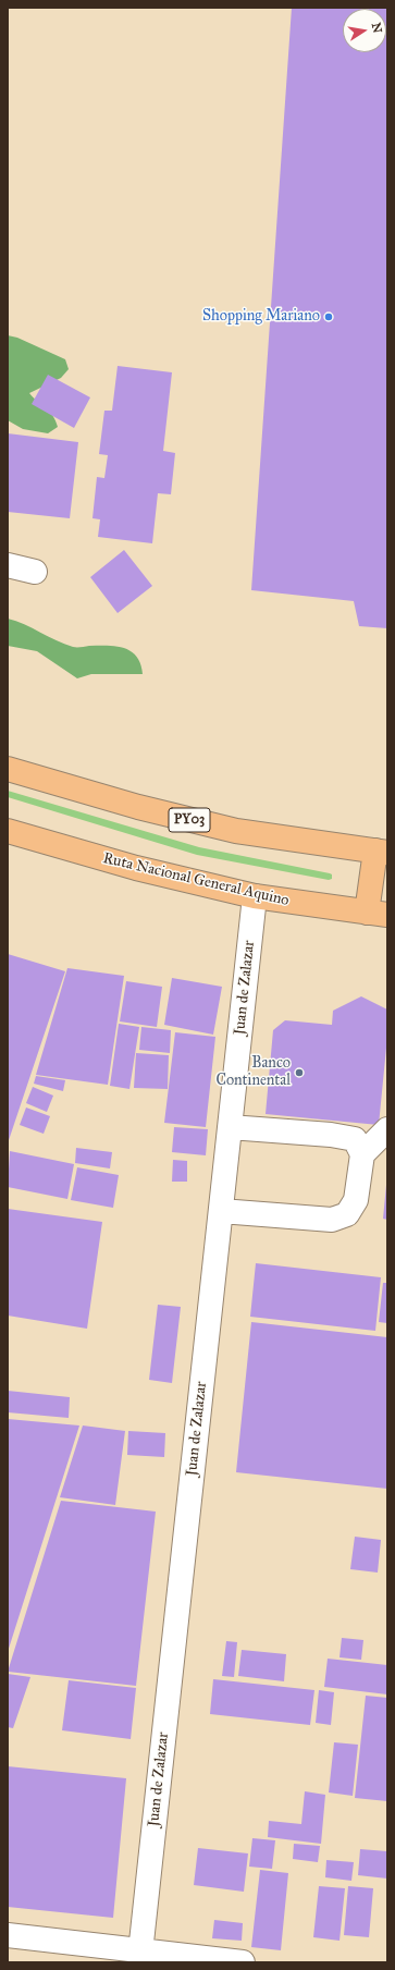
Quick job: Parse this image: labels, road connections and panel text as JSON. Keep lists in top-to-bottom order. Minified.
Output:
{"streets":{"highway":["PY03","Ruta Nacional General Aquino"],"street":["Juan de Zalazar"]},"crossings":[["Ruta Nacional General Aquino","Juan de Zalazar"]],"places":["Shopping Mariano","Banco Continental"],"north":"right"}
